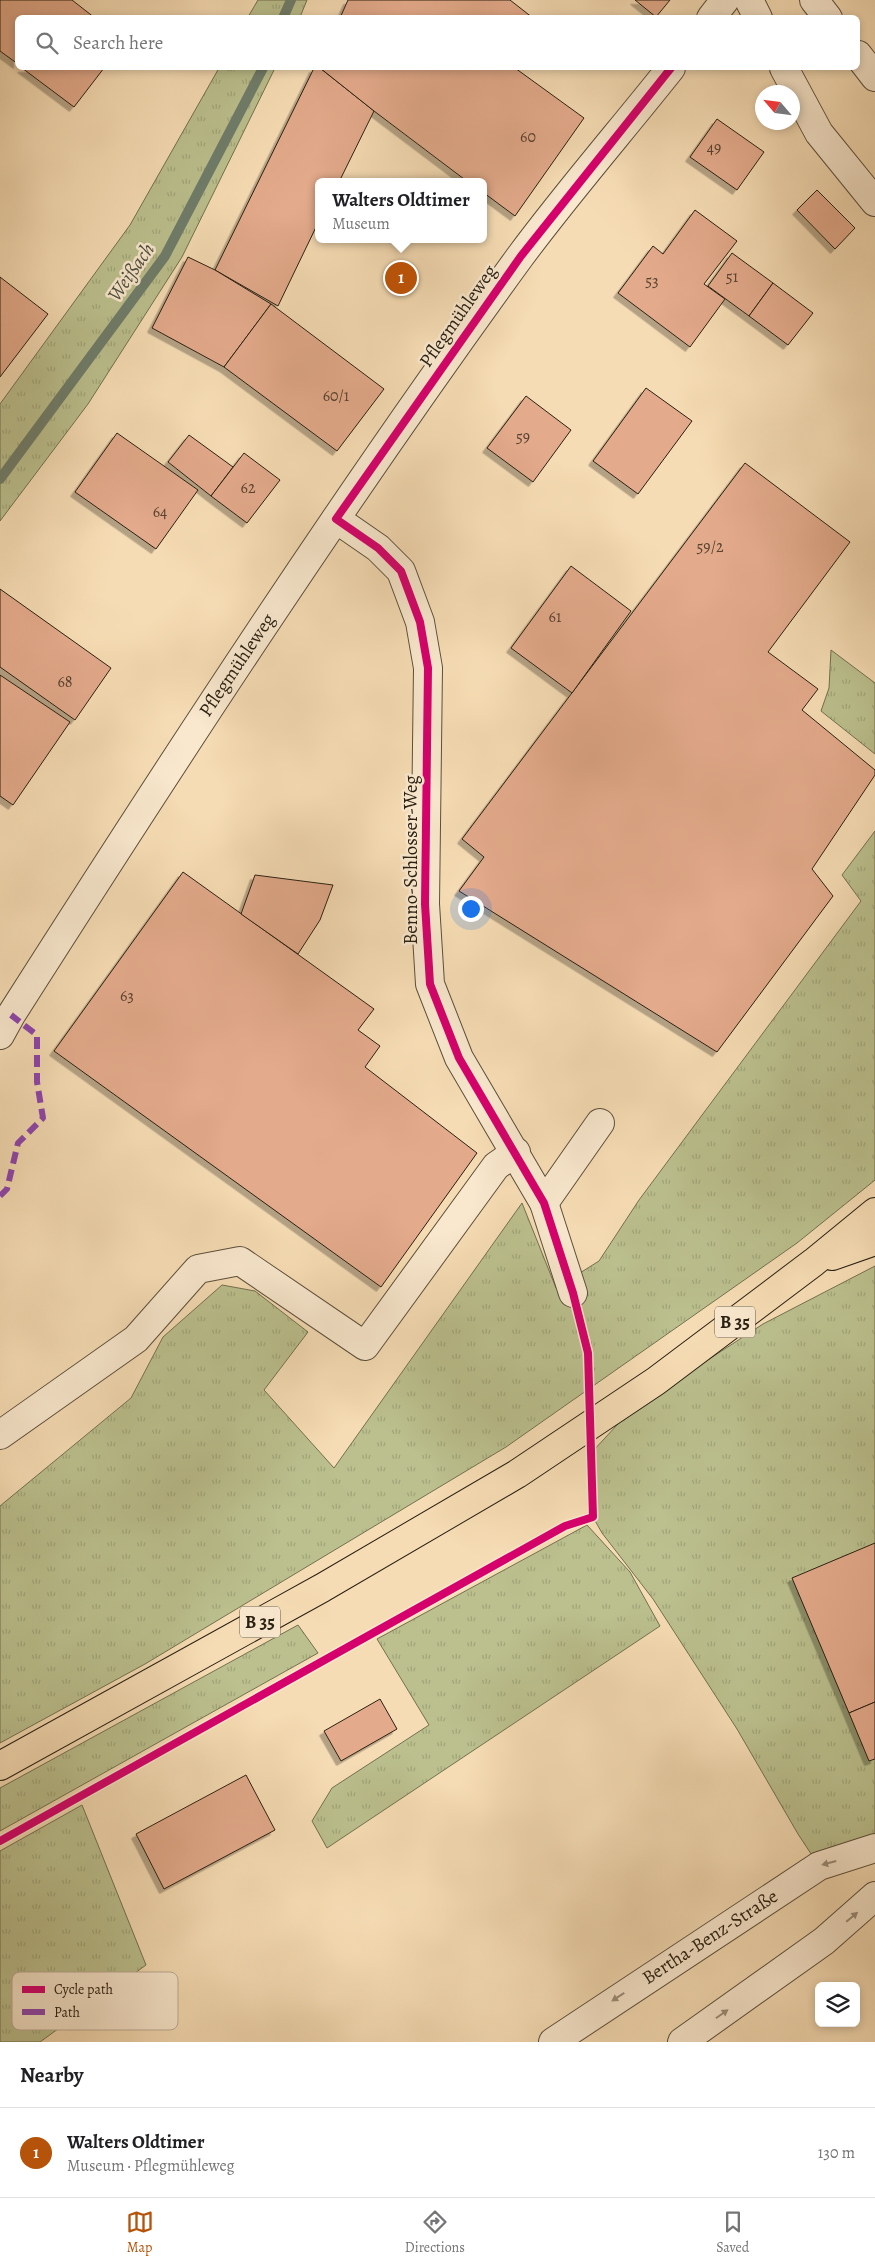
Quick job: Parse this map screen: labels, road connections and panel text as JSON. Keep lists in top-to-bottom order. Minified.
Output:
{"streets":{"main road":["B 35"],"street":["Pflegmühleweg","Benno-Schlosser-Weg","Bertha-Benz-Straße"]},"crossings":[["Pflegmühleweg","Benno-Schlosser-Weg"]],"water":["Weißach"],"house_numbers":["60","49","51","53","60/1","59","62","64","59/2","61","68","63"],"legend":["Cycle path","Path"],"north":"top left","page":{"search":"Search here","popup":["Walters Oldtimer","Museum"],"pins":"1","heading":"Nearby","list":[{"mark":"1","name":"Walters Oldtimer","note":"Museum · Pflegmühleweg","value":"130 m"}],"nav":["Map","Directions","Saved"]}}
